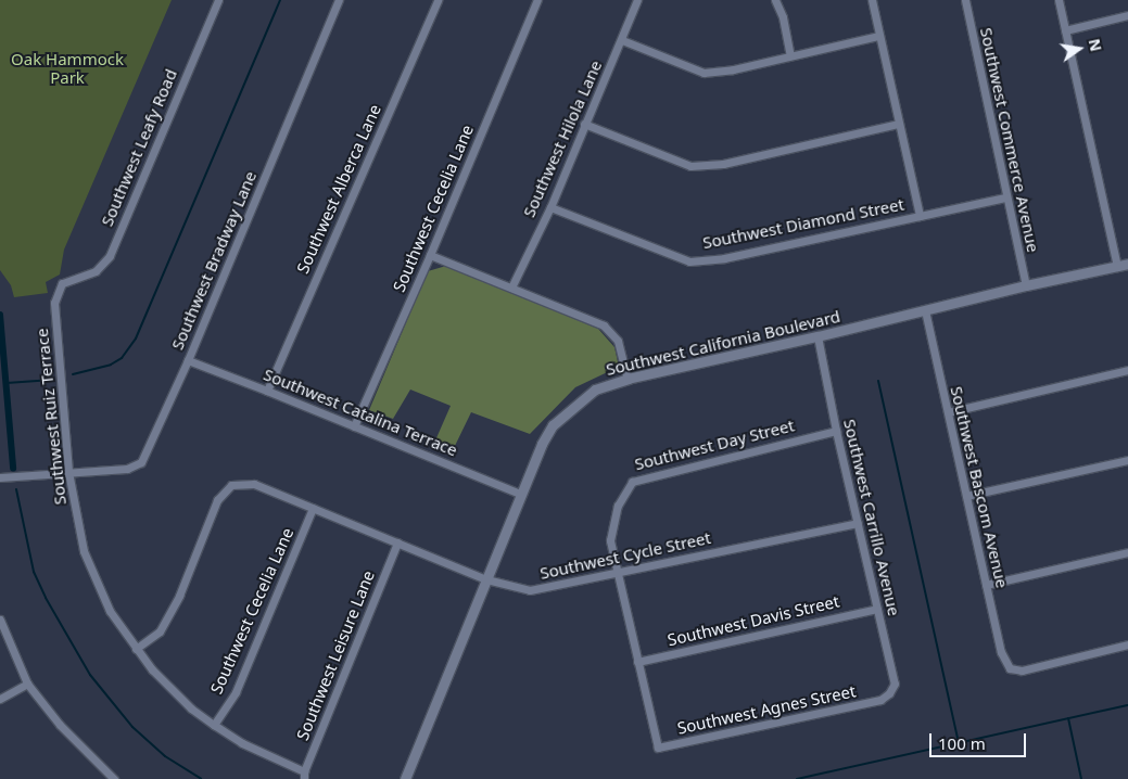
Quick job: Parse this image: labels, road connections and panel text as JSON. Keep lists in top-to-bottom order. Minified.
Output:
{"streets":{"street":["Southwest Hilola Lane","Southwest Commerce Avenue","Southwest Leafy Road","Southwest Alberca Lane","Southwest Cecelia Lane","Southwest Diamond Street","Southwest Bradway Lane","Southwest California Boulevard","Southwest Catalina Terrace","Southwest Ruiz Terrace","Southwest Day Street","Southwest Bascom Avenue","Southwest Carrillo Avenue","Southwest Cycle Street","Southwest Davis Street","Southwest Leisure Lane","Southwest Agnes Street"]},"crossings":[["Southwest Hilola Lane","Southwest Diamond Street"],["Southwest Commerce Avenue","Southwest Diamond Street"],["Southwest Commerce Avenue","Southwest California Boulevard"],["Southwest Leafy Road","Southwest Ruiz Terrace"],["Southwest Alberca Lane","Southwest Catalina Terrace"],["Southwest Cecelia Lane","Southwest Catalina Terrace"],["Southwest Cecelia Lane","Southwest Ruiz Terrace"],["Southwest Cecelia Lane","Southwest Cycle Street"],["Southwest Bradway Lane","Southwest Catalina Terrace"],["Southwest Bradway Lane","Southwest Ruiz Terrace"],["Southwest California Boulevard","Southwest Catalina Terrace"],["Southwest California Boulevard","Southwest Bascom Avenue"],["Southwest California Boulevard","Southwest Carrillo Avenue"],["Southwest California Boulevard","Southwest Cycle Street"],["Southwest Ruiz Terrace","Southwest Cycle Street"],["Southwest Ruiz Terrace","Southwest Leisure Lane"],["Southwest Day Street","Southwest Carrillo Avenue"],["Southwest Day Street","Southwest Cycle Street"],["Southwest Day Street","Southwest Davis Street"],["Southwest Day Street","Southwest Agnes Street"],["Southwest Carrillo Avenue","Southwest Cycle Street"],["Southwest Carrillo Avenue","Southwest Davis Street"],["Southwest Carrillo Avenue","Southwest Agnes Street"],["Southwest Cycle Street","Southwest Leisure Lane"]],"parks":["Oak Hammock Park"],"scale_bar":"100 m","north":"right"}
